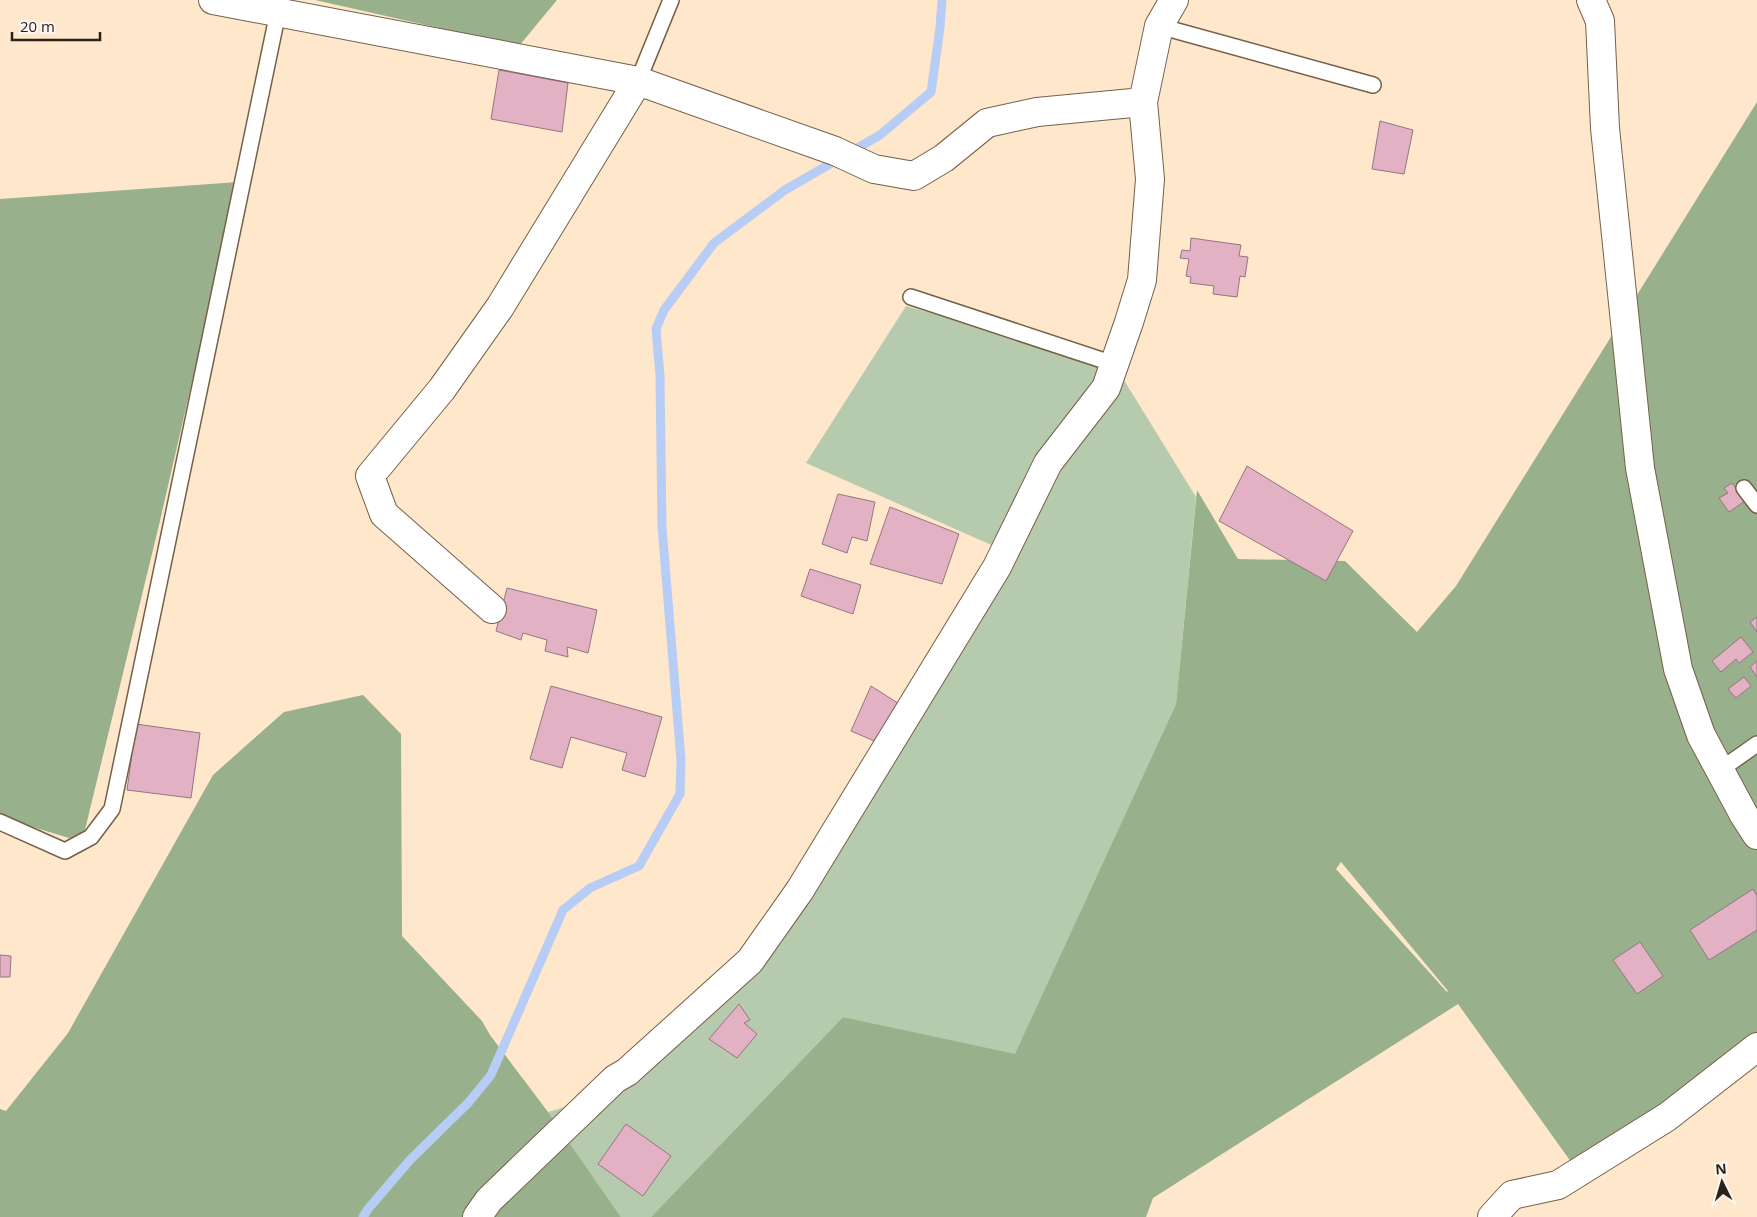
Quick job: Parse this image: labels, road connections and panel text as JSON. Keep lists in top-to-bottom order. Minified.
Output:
{"scale_bar":"20 m","north":"top"}
